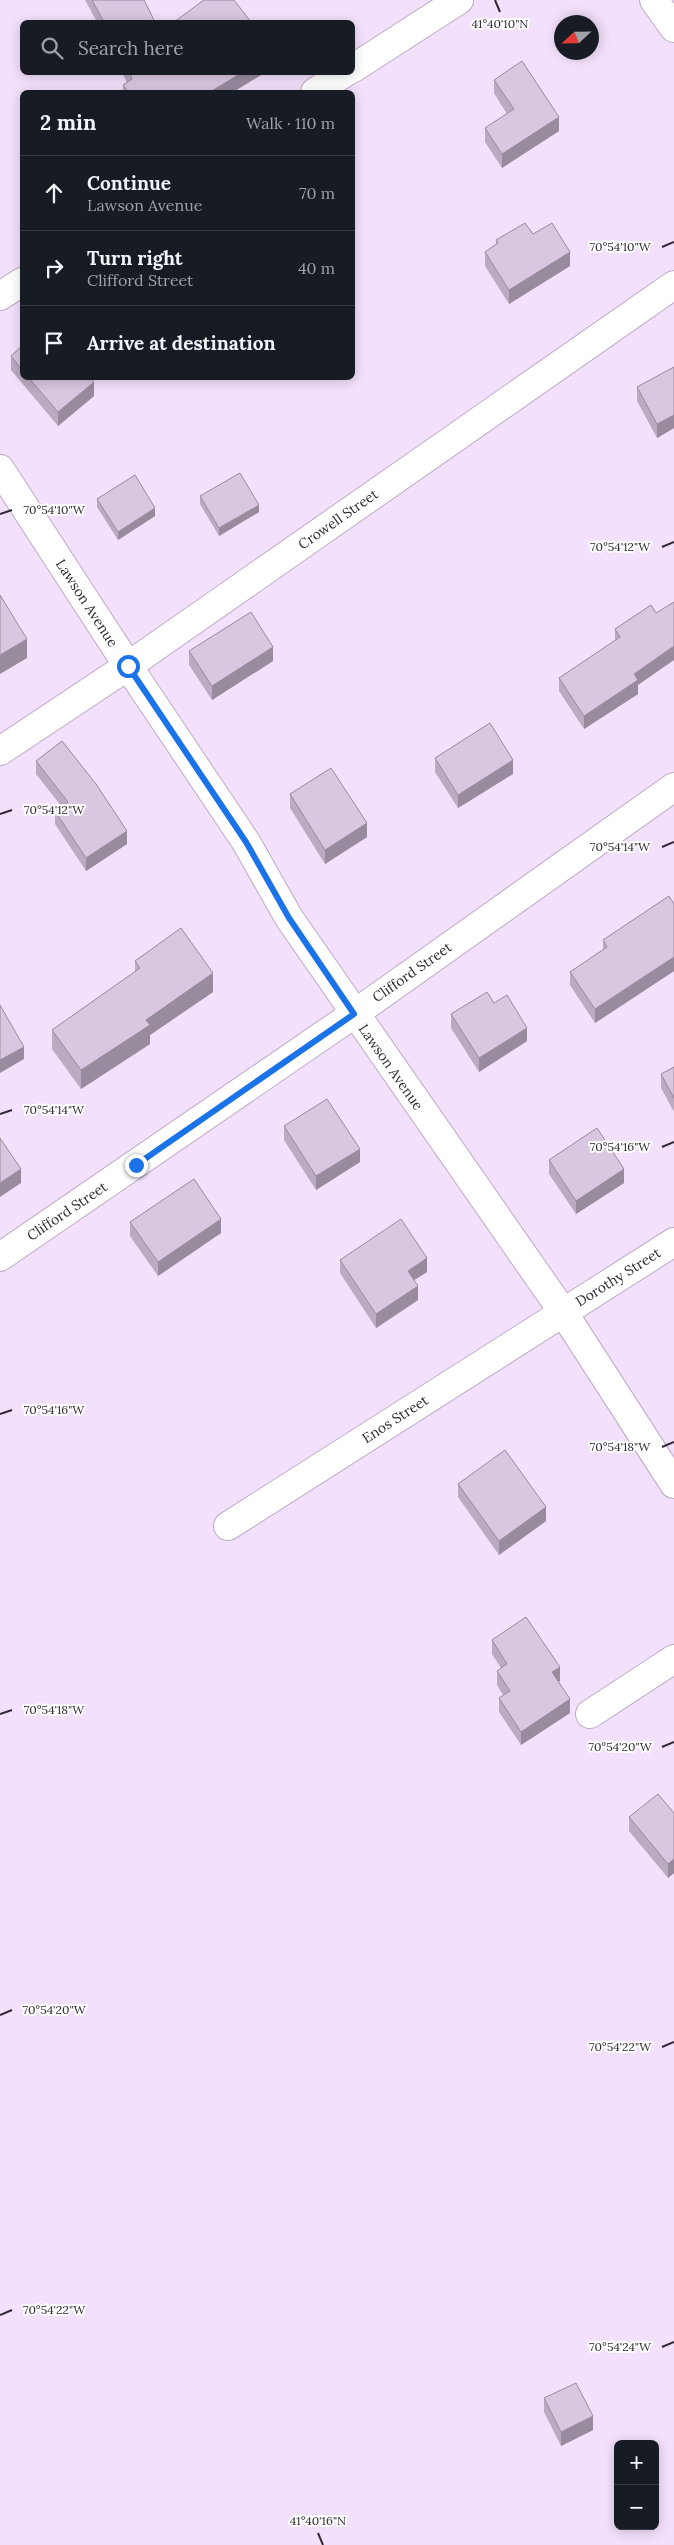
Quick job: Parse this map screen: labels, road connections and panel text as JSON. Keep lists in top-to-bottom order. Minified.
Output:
{"streets":{"street":["Crowell Street","Lawson Avenue","Clifford Street","Dorothy Street","Enos Street"]},"crossings":[["Crowell Street","Lawson Avenue"],["Lawson Avenue","Clifford Street"],["Lawson Avenue","Dorothy Street"],["Lawson Avenue","Enos Street"],["Dorothy Street","Enos Street"]],"north":"left","page":{"search":"Search here","heading":["2 min","Walk · 110 m"],"list":[["Continue","Lawson Avenue","70 m"],["Turn right","Clifford Street","40 m"],"Arrive at destination"],"map_buttons":["+","−"]},"coordinates":["41°40'10\"N","70°54'10\"W","70°54'12\"W","70°54'14\"W","70°54'16\"W","70°54'18\"W","70°54'20\"W","70°54'22\"W","70°54'24\"W","41°40'16\"N"]}
